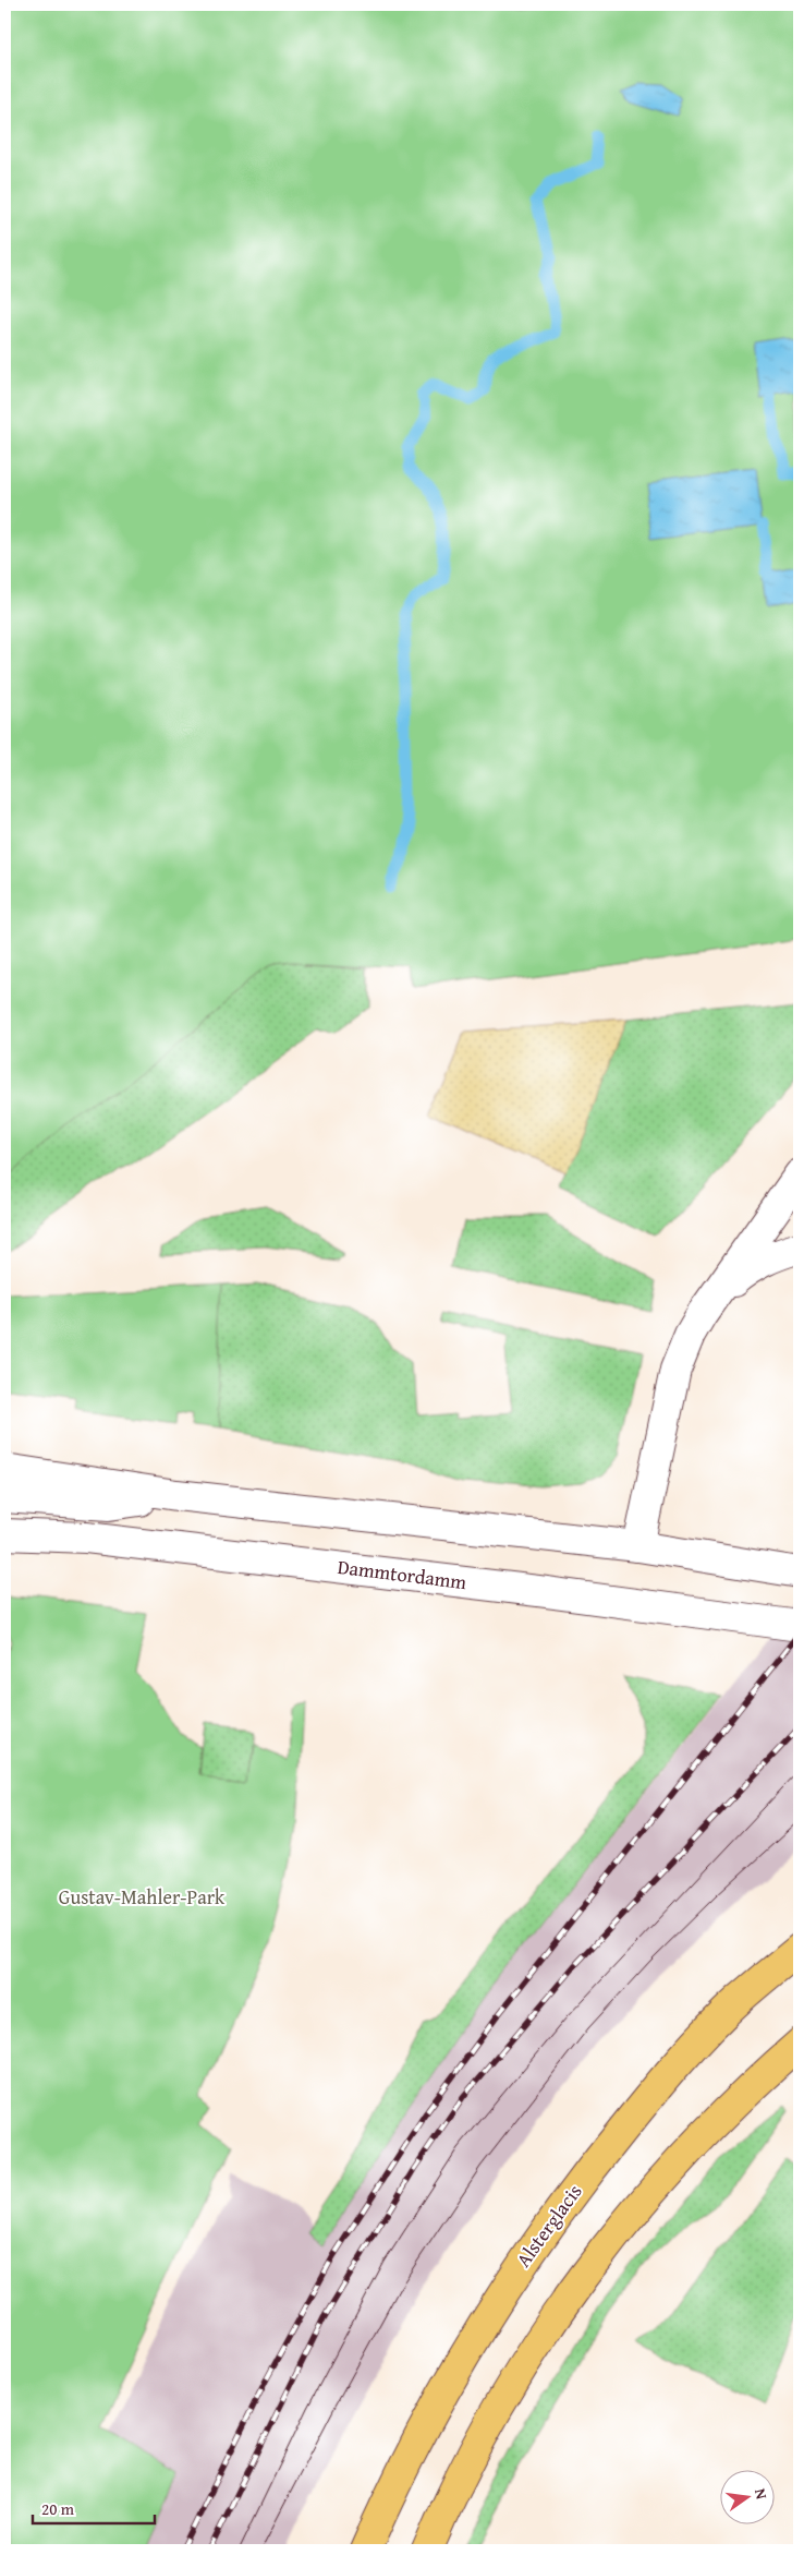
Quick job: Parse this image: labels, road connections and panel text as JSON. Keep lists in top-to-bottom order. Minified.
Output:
{"streets":{"main road":["Alsterglacis"],"street":["Dammtordamm"]},"parks":["Gustav-Mahler-Park"],"scale_bar":"20 m","north":"right"}
